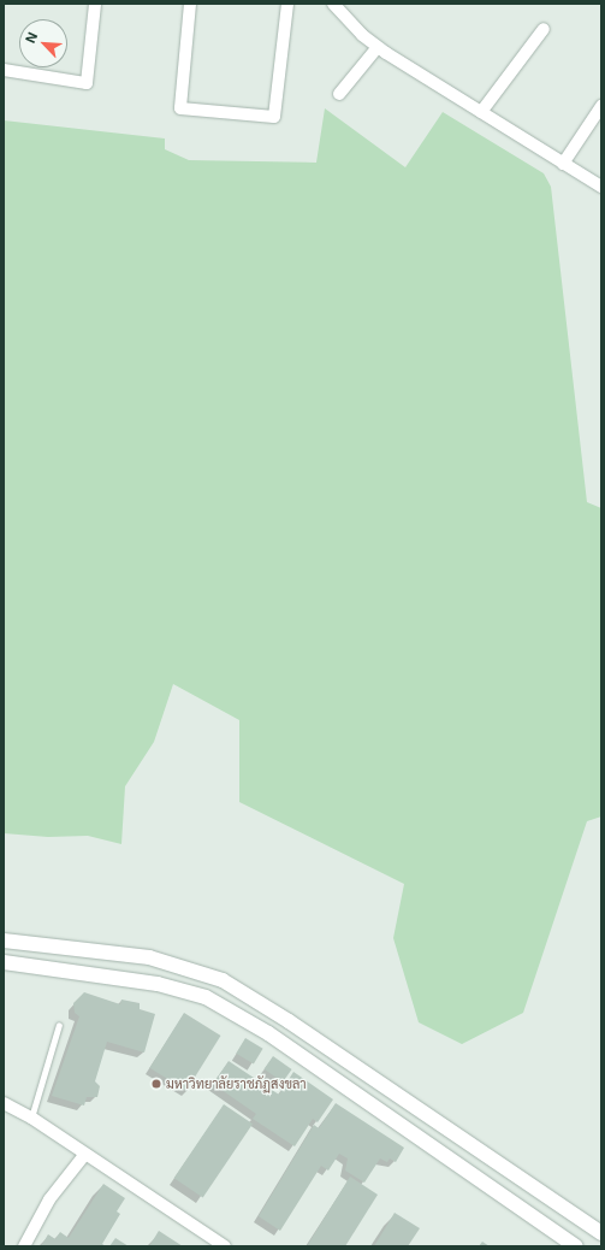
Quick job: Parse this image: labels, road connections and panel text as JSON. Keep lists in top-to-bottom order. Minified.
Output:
{"places":["มหาวิทยาลัยราชภัฏสงขลา"],"north":"top left"}
